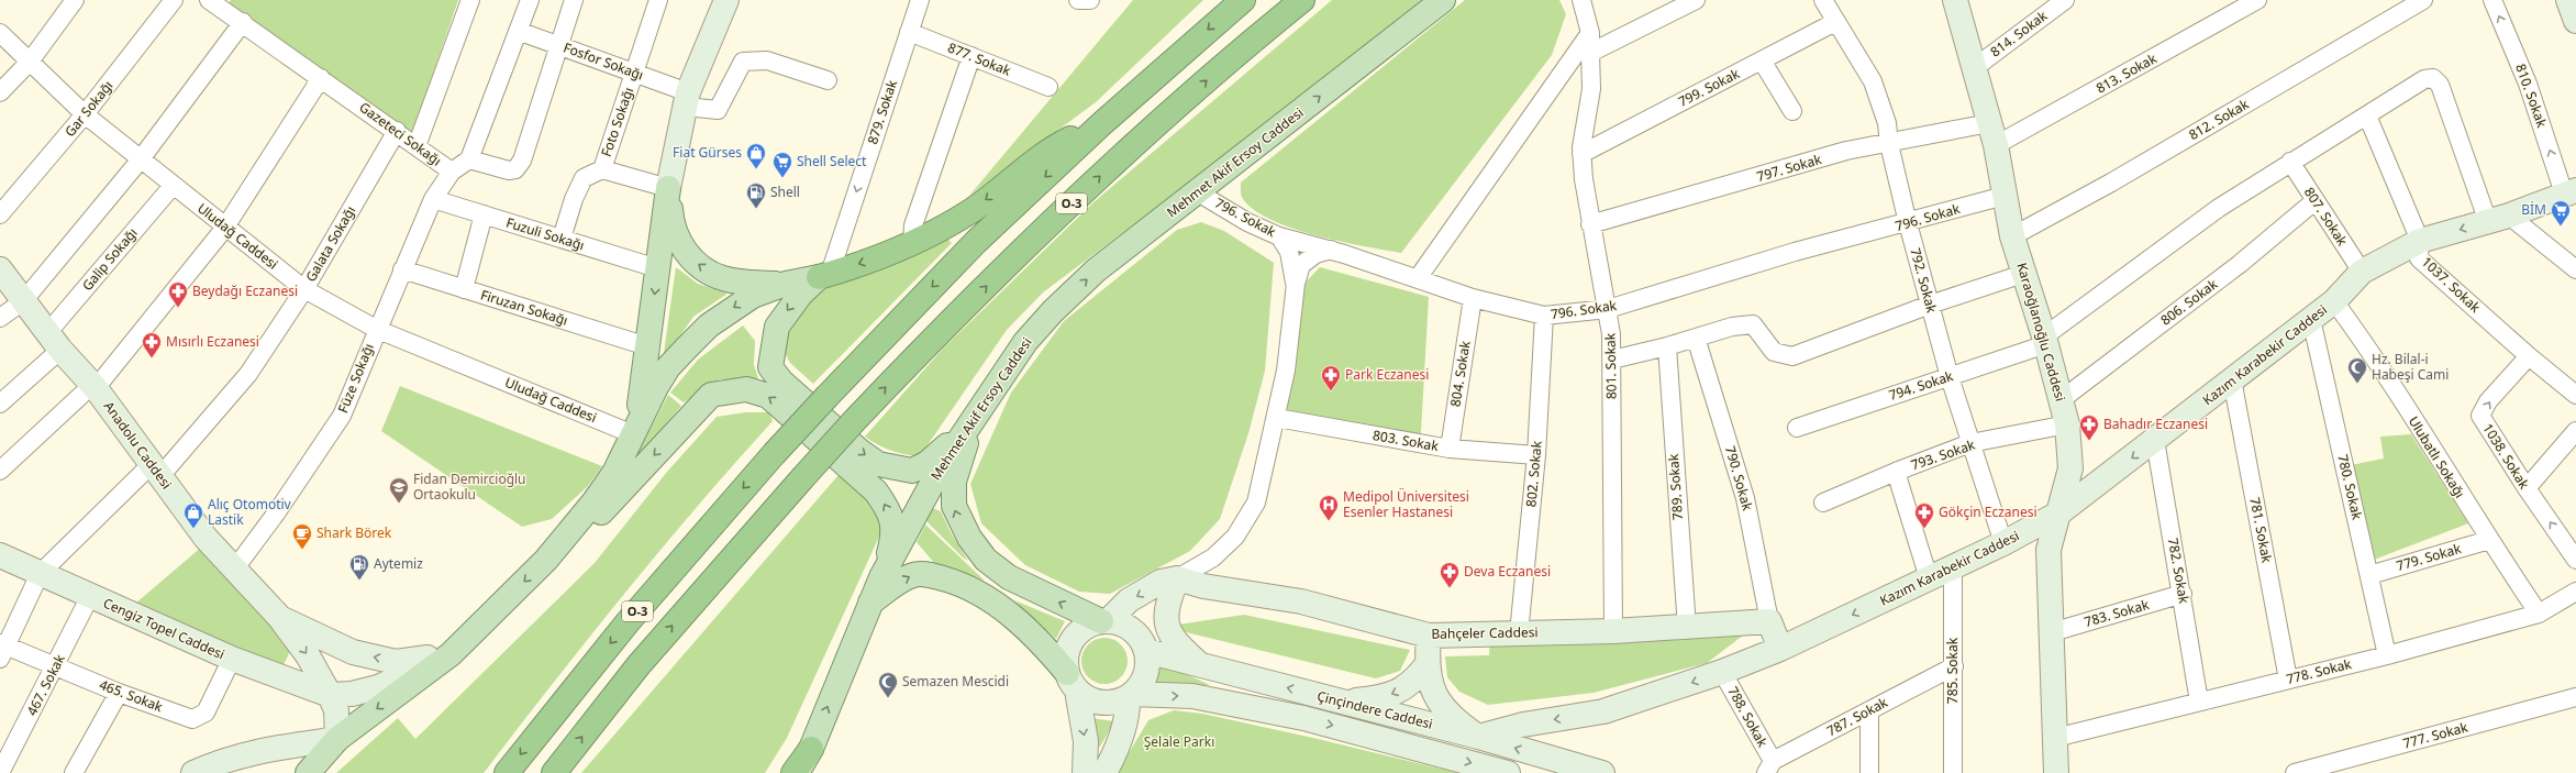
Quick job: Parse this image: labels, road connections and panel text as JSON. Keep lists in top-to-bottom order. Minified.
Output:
{"streets":{"highway":["O-3"],"main road":["Mehmet Akif Ersoy Caddesi","Karaoğlanoğlu Caddesi","Kazım Karabekir Caddesi","Anadolu Caddesi","Cengiz Topel Caddesi","Bahçeler Caddesi","Çinçindere Caddesi"],"street":["814. Sokak","877. Sokak","Fosfor Sokağı","813. Sokak","799. Sokak","810. Sokak","Gar Sokağı","879. Sokak","812. Sokak","Foto Sokağı","Gazeteci Sokağı","797. Sokak","807. Sokak","796. Sokak","Fuzuli Sokağı","Uludağ Caddesi","Galata Sokağı","Galip Sokağı","792. Sokak","1037. Sokak","806. Sokak","Firuzan Sokağı","801. Sokak","804. Sokak","Füze Sokağı","794. Sokak","803. Sokak","793. Sokak","1038. Sokak","Ulubatlı Sokağı","802. Sokak","790. Sokak","789. Sokak","780. Sokak","781. Sokak","779. Sokak","782. Sokak","783. Sokak","785. Sokak","778. Sokak","467. Sokak","465. Sokak","788. Sokak","787. Sokak","777. Sokak"]},"crossings":[["814. Sokak","Karaoğlanoğlu Caddesi"],["877. Sokak","879. Sokak"],["Fosfor Sokağı","Foto Sokağı"],["813. Sokak","797. Sokak"],["813. Sokak","Karaoğlanoğlu Caddesi"],["799. Sokak","792. Sokak"],["799. Sokak","801. Sokak"],["810. Sokak","Kazım Karabekir Caddesi"],["Gar Sokağı","Uludağ Caddesi"],["812. Sokak","Karaoğlanoğlu Caddesi"],["Gazeteci Sokağı","Galata Sokağı"],["Gazeteci Sokağı","Füze Sokağı"],["Mehmet Akif Ersoy Caddesi","796. Sokak"],["797. Sokak","792. Sokak"],["797. Sokak","Karaoğlanoğlu Caddesi"],["797. Sokak","801. Sokak"],["807. Sokak","806. Sokak"],["807. Sokak","Kazım Karabekir Caddesi"],["807. Sokak","794. Sokak"],["796. Sokak","792. Sokak"],["796. Sokak","Karaoğlanoğlu Caddesi"],["796. Sokak","801. Sokak"],["796. Sokak","804. Sokak"],["796. Sokak","802. Sokak"],["Fuzuli Sokağı","Füze Sokağı"],["Uludağ Caddesi","Galata Sokağı"],["Uludağ Caddesi","Galip Sokağı"],["Uludağ Caddesi","Füze Sokağı"],["Galata Sokağı","Anadolu Caddesi"],["Galata Sokağı","Cengiz Topel Caddesi"],["Galip Sokağı","Anadolu Caddesi"],["792. Sokak","Kazım Karabekir Caddesi"],["792. Sokak","794. Sokak"],["792. Sokak","793. Sokak"],["1037. Sokak","Kazım Karabekir Caddesi"],["1037. Sokak","794. Sokak"],["1037. Sokak","1038. Sokak"],["806. Sokak","Karaoğlanoğlu Caddesi"],["Firuzan Sokağı","Füze Sokağı"],["Karaoğlanoğlu Caddesi","Kazım Karabekir Caddesi"],["Karaoğlanoğlu Caddesi","794. Sokak"],["Karaoğlanoğlu Caddesi","793. Sokak"],["Karaoğlanoğlu Caddesi","783. Sokak"],["Karaoğlanoğlu Caddesi","778. Sokak"],["Kazım Karabekir Caddesi","794. Sokak"],["Kazım Karabekir Caddesi","Ulubatlı Sokağı"],["Kazım Karabekir Caddesi","780. Sokak"],["Kazım Karabekir Caddesi","781. Sokak"],["Kazım Karabekir Caddesi","782. Sokak"],["Kazım Karabekir Caddesi","785. Sokak"],["Kazım Karabekir Caddesi","Çinçindere Caddesi"],["Kazım Karabekir Caddesi","788. Sokak"],["801. Sokak","Bahçeler Caddesi"],["804. Sokak","803. Sokak"],["Füze Sokağı","Anadolu Caddesi"],["803. Sokak","802. Sokak"],["Ulubatlı Sokağı","779. Sokak"],["Ulubatlı Sokağı","778. Sokak"],["802. Sokak","Bahçeler Caddesi"],["790. Sokak","Bahçeler Caddesi"],["789. Sokak","Bahçeler Caddesi"],["780. Sokak","779. Sokak"],["780. Sokak","778. Sokak"],["781. Sokak","778. Sokak"],["782. Sokak","783. Sokak"],["782. Sokak","778. Sokak"],["Cengiz Topel Caddesi","467. Sokak"],["Cengiz Topel Caddesi","465. Sokak"],["785. Sokak","787. Sokak"],["467. Sokak","465. Sokak"],["788. Sokak","787. Sokak"]],"one_way":["810. Sokak","Mehmet Akif Ersoy Caddesi","Kazım Karabekir Caddesi","1038. Sokak"],"parks":["Şelale Parkı"],"places":{"shop":["Fiat Gürses","Alıç Otomotiv Lastik"],"supermarket":["Shell Select","BİM"],"fuel station":["Shell","Aytemiz"],"pharmacy":["Beydağı Eczanesi","Mısırlı Eczanesi","Park Eczanesi","Bahadır Eczanesi","Gökçin Eczanesi","Deva Eczanesi"],"mosque":["Hz. Bilal-i Habeşi Cami","Semazen Mescidi"],"school or university":["Fidan Demircioğlu Ortaokulu"],"hospital":["Medipol Üniversitesi Esenler Hastanesi"],"cafe":["Shark Börek"]}}
